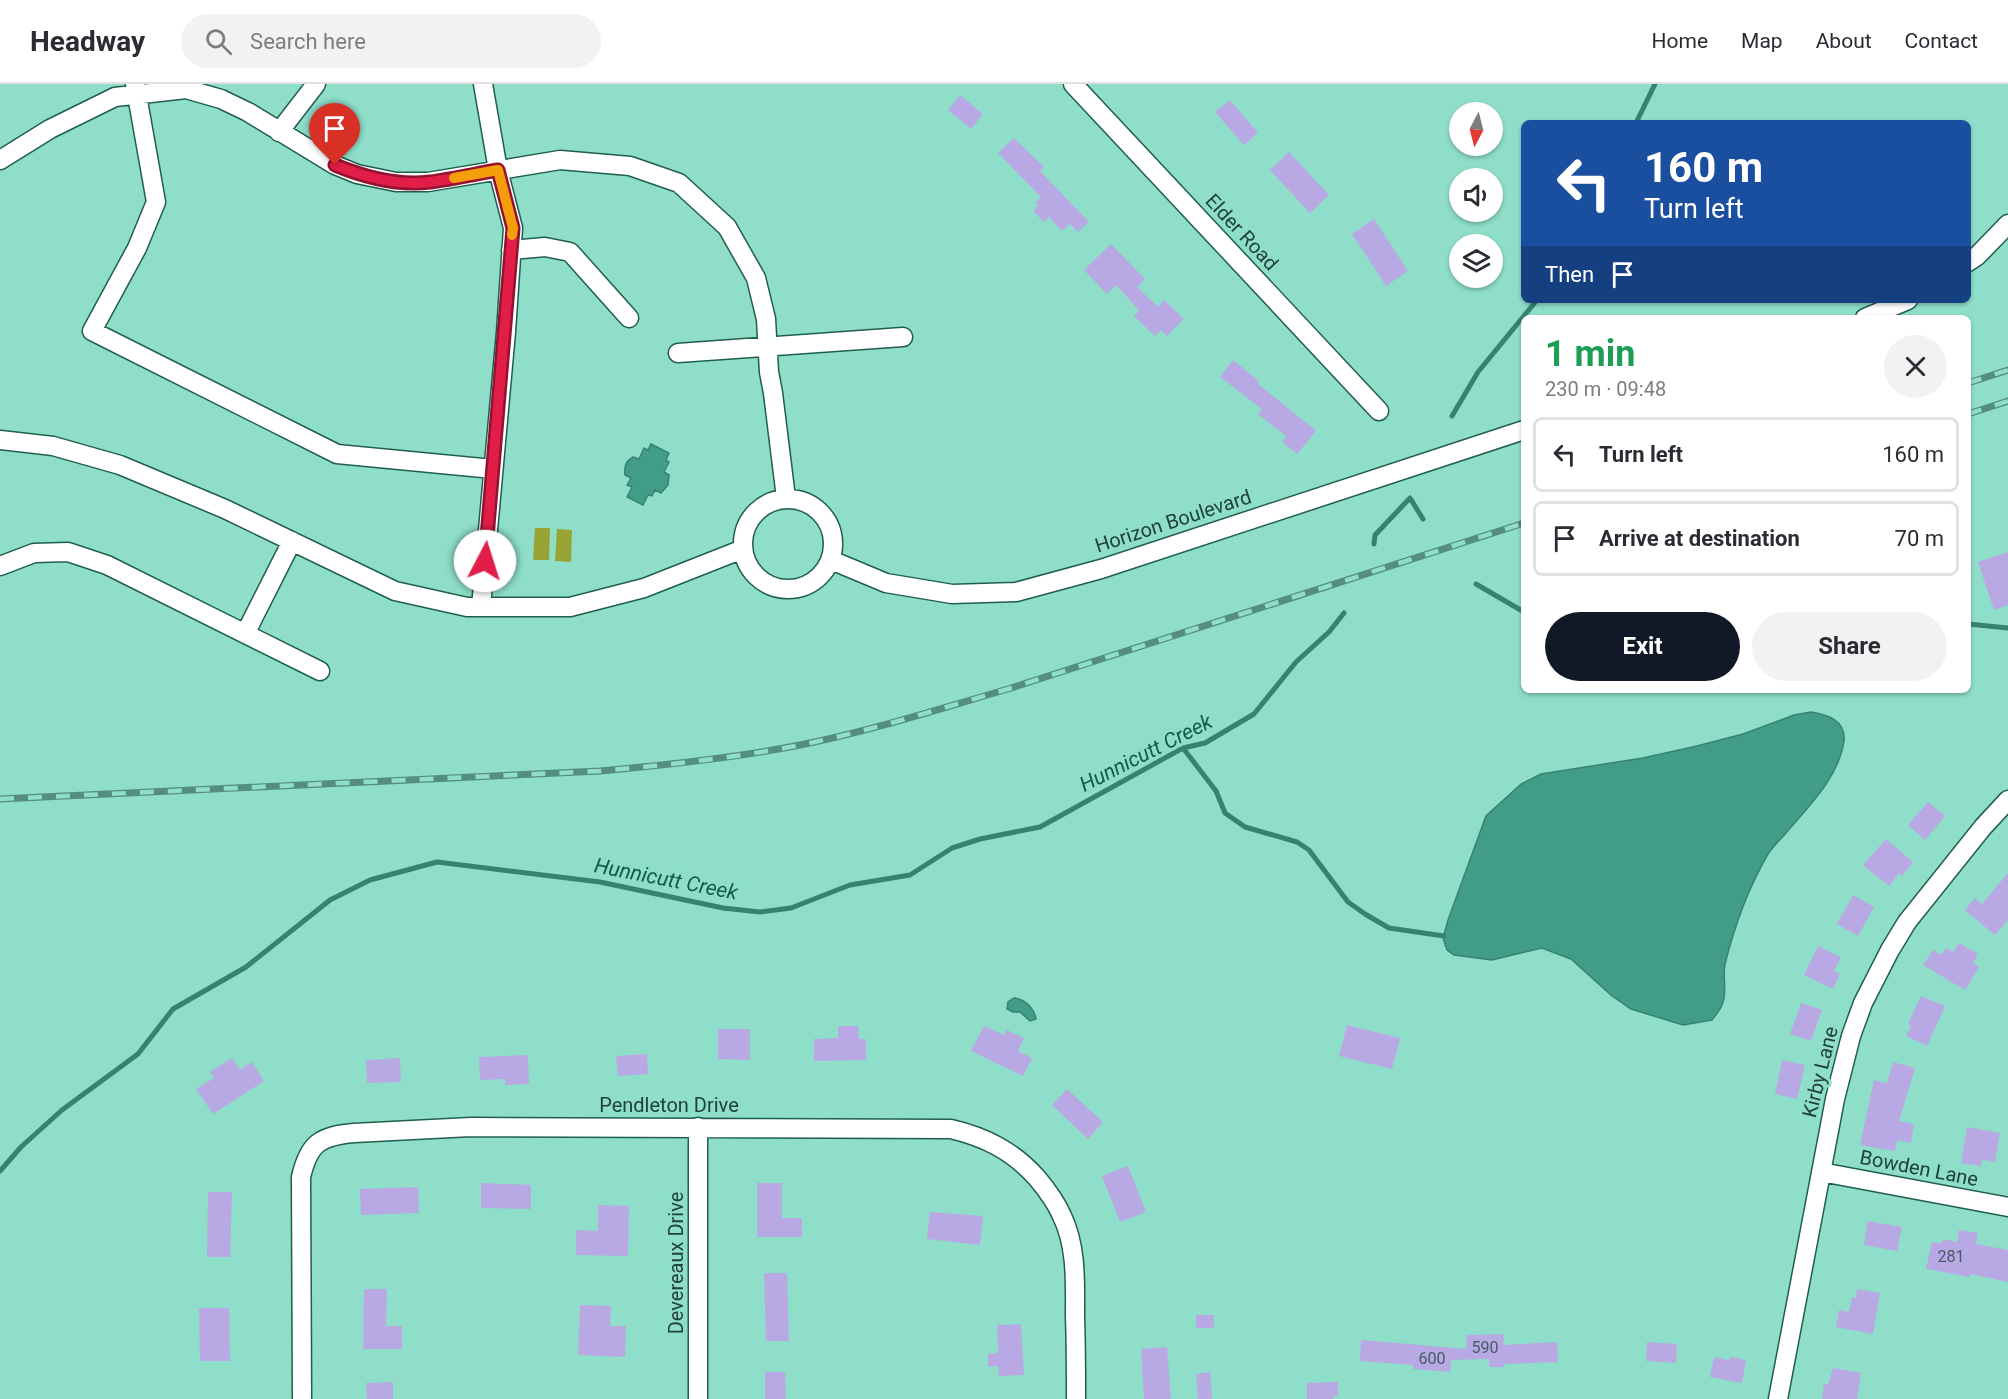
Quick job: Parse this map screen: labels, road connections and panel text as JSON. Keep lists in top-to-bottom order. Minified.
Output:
{"streets":{"street":["Elder Road","Horizon Boulevard","Kirby Lane","Pendleton Drive","Bowden Lane","Devereaux Drive"]},"crossings":[["Kirby Lane","Bowden Lane"],["Pendleton Drive","Devereaux Drive"]],"water":["Hunnicutt Creek"],"house_numbers":["281","590","600"],"north":"bottom","page":{"header":"Headway","search":"Search here","nav":["Home","Map","About","Contact"],"turn":["160 m","Turn left"],"then":"Then","heading":["1 min","230 m · 09:48"],"list":[{"name":"Turn left","value":"160 m"},{"name":"Arrive at destination","value":"70 m"}],"buttons":["Exit","Share"]}}
